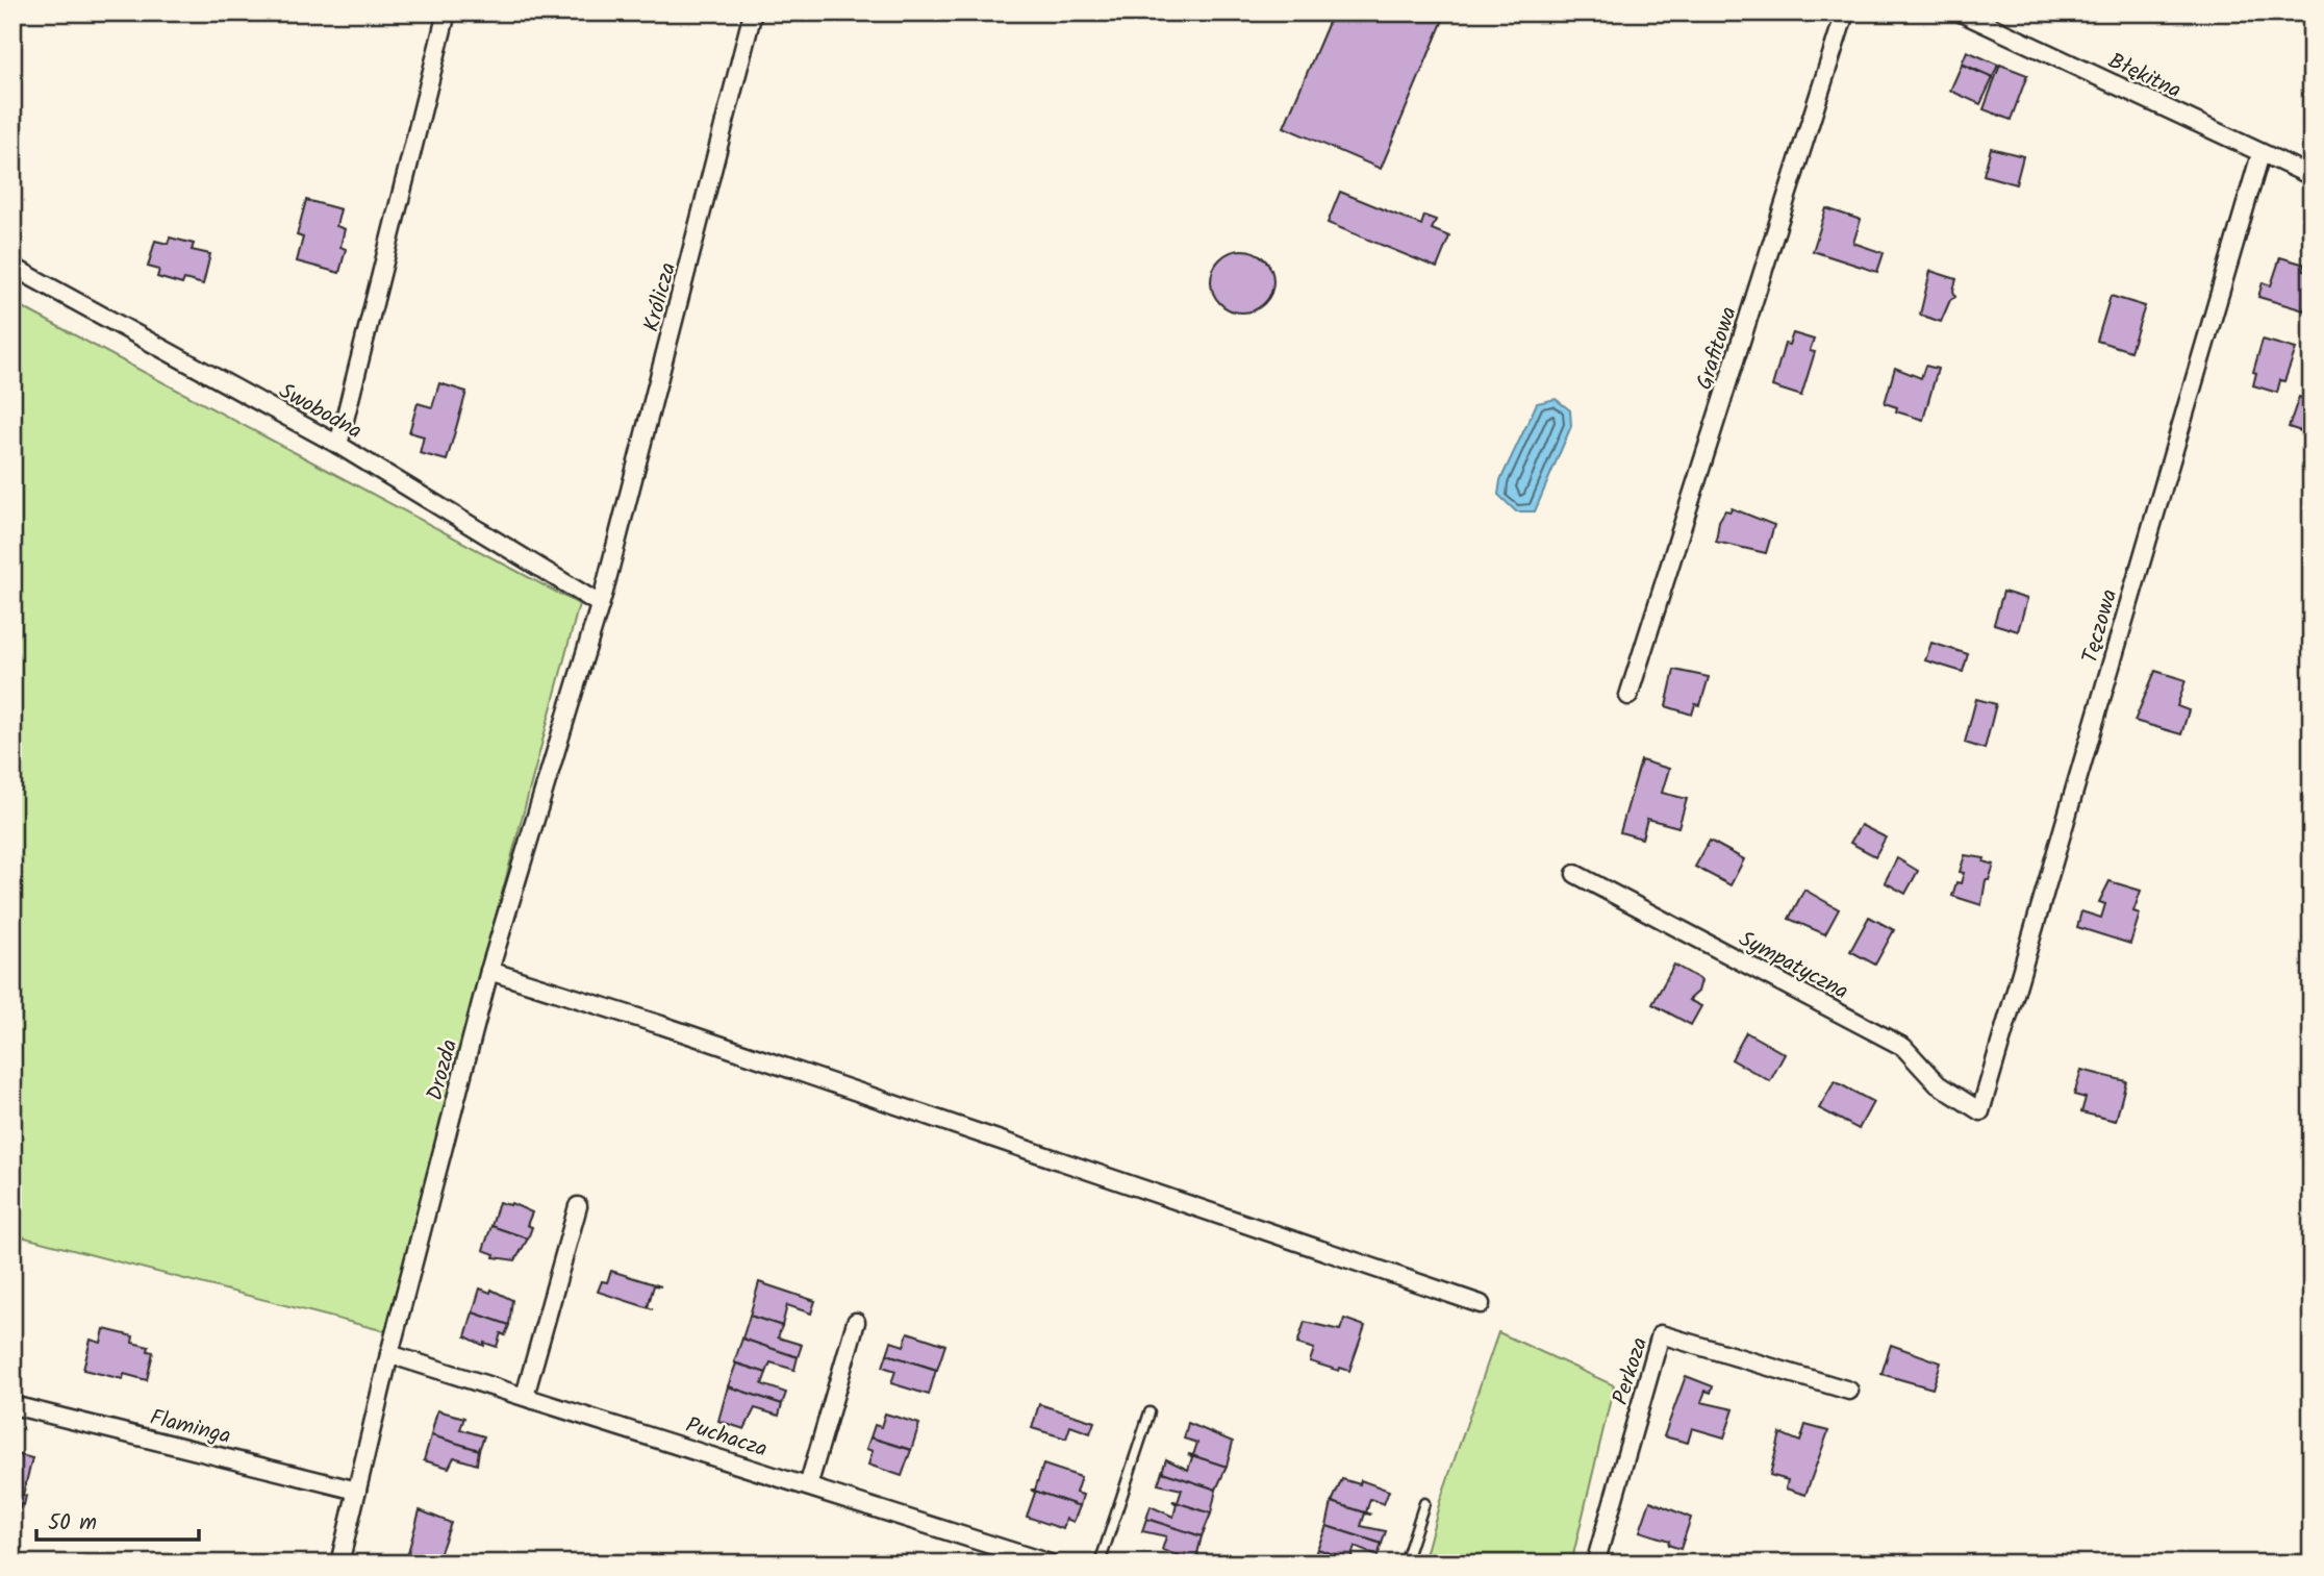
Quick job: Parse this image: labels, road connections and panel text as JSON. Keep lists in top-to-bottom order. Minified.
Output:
{"streets":{"street":["Błękitna","Królicza","Grafitowa","Swobodna","Tęczowa","Sympatyczna","Drozda","Perkoza","Flaminga","Puchacza"]},"crossings":[["Błękitna","Tęczowa"],["Królicza","Swobodna"],["Królicza","Drozda"],["Swobodna","Drozda"],["Tęczowa","Sympatyczna"],["Drozda","Flaminga"],["Drozda","Puchacza"]],"scale_bar":"50 m"}
